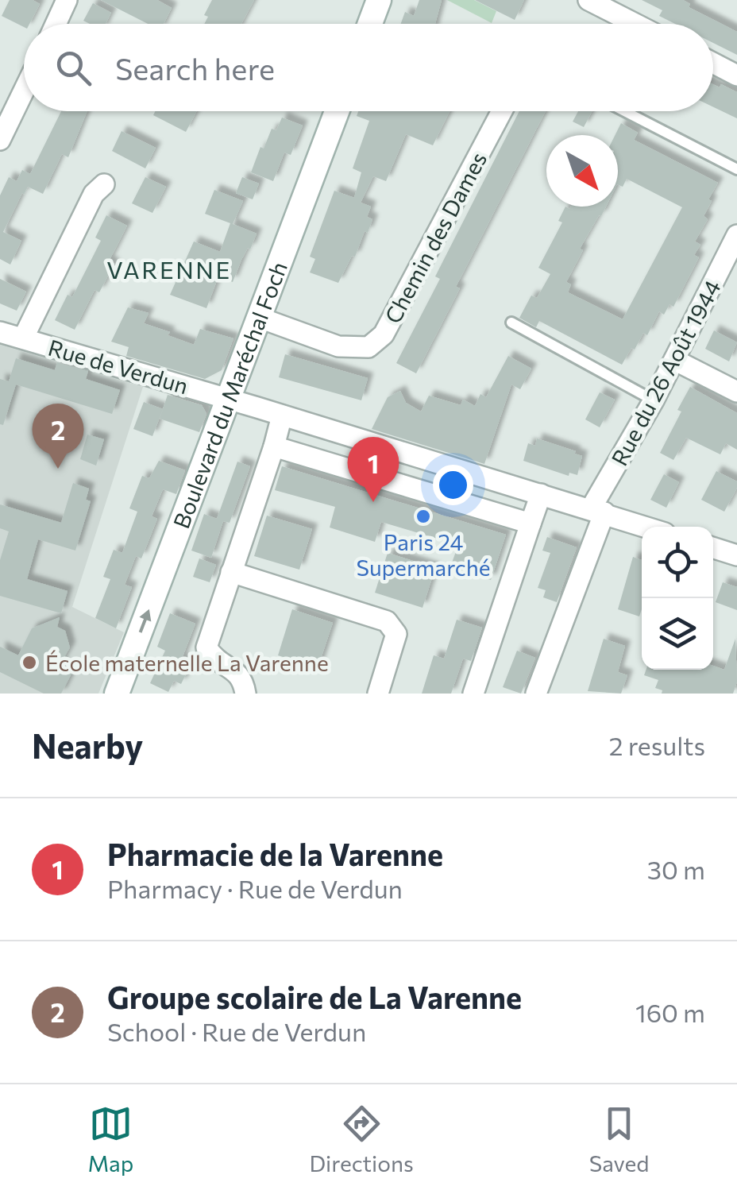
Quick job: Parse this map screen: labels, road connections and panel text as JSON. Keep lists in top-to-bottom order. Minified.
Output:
{"streets":{"main road":["Boulevard du Maréchal Foch"],"street":["Chemin des Dames","Rue de Verdun","Rue du 26 Août 1944"]},"crossings":[["Chemin des Dames","Boulevard du Maréchal Foch"],["Rue de Verdun","Rue du 26 Août 1944"],["Rue de Verdun","Boulevard du Maréchal Foch"]],"one_way":["Boulevard du Maréchal Foch"],"districts":["VARENNE"],"places":["Paris 24 Supermarché","École maternelle La Varenne"],"north":"bottom right","page":{"search":"Search here","pins":["2","1"],"heading":["Nearby","2 results"],"list":[{"mark":"1","name":"Pharmacie de la Varenne","note":"Pharmacy · Rue de Verdun","value":"30 m"},{"mark":"2","name":"Groupe scolaire de La Varenne","note":"School · Rue de Verdun","value":"160 m"}],"nav":["Map","Directions","Saved"]}}
